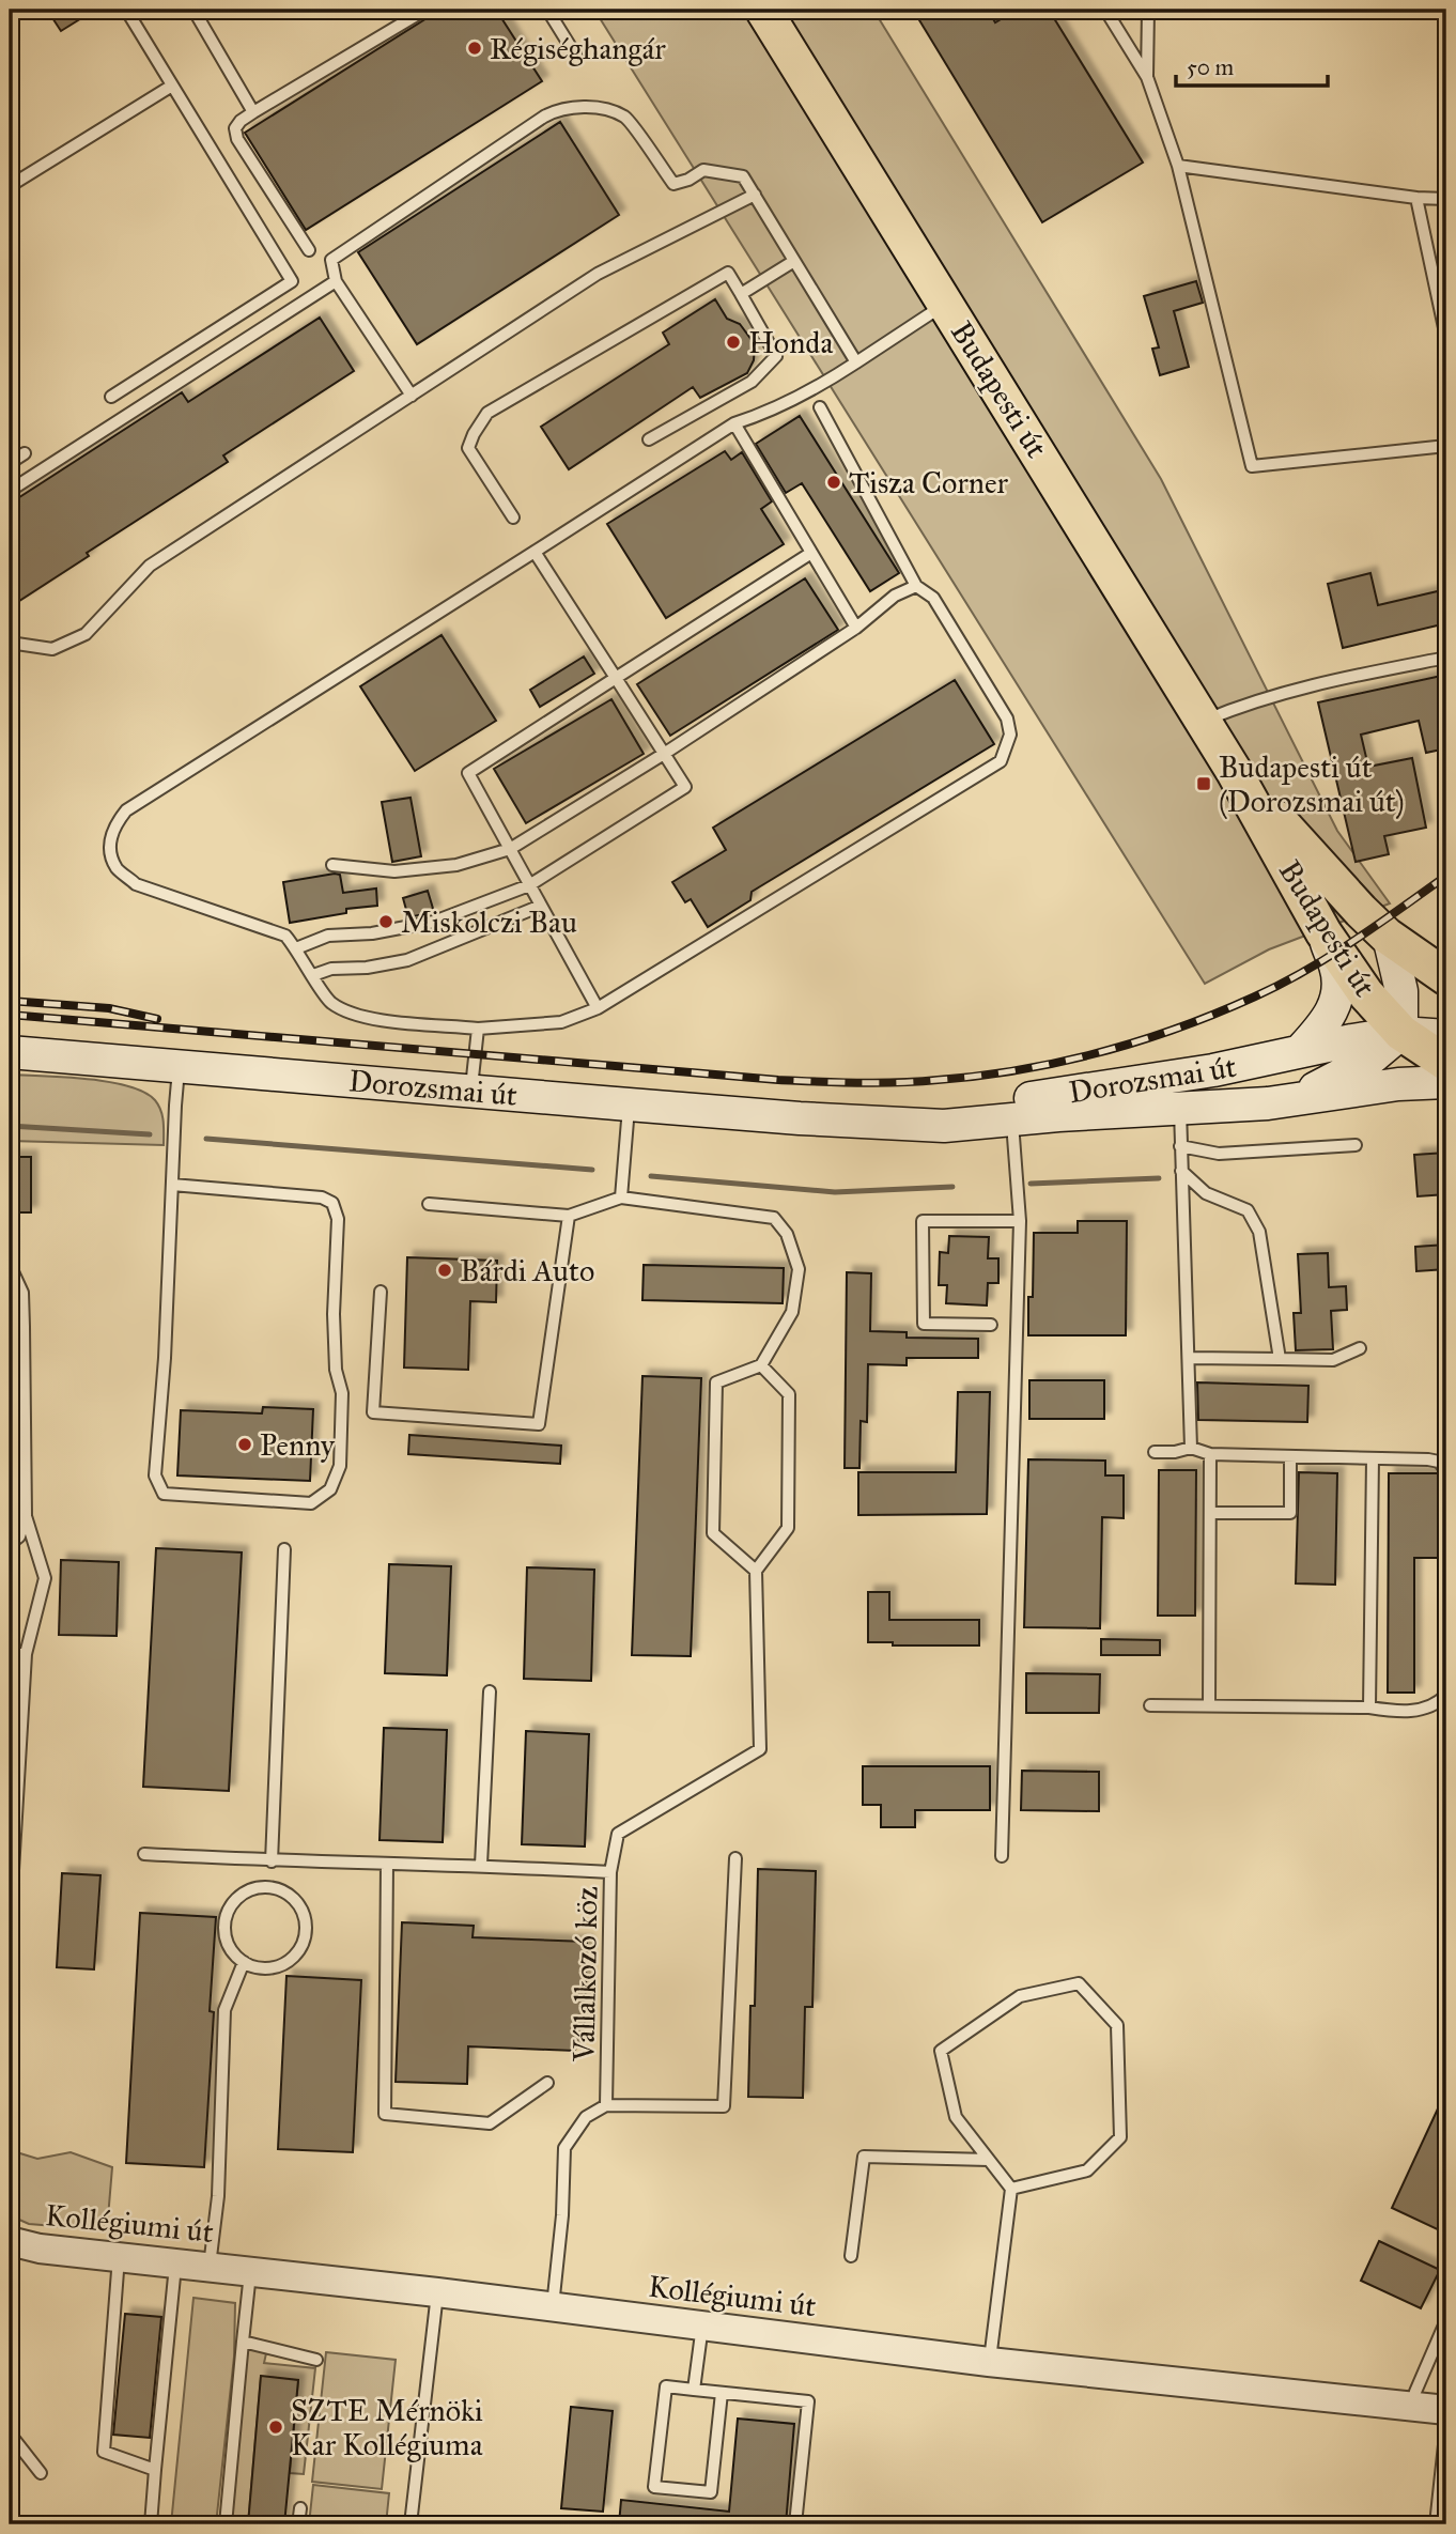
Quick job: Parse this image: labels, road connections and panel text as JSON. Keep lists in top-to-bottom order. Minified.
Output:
{"streets":{"main road":["Budapesti út","Dorozsmai út"],"street":["Kollégiumi út"],"lane":["Vállalkozó köz"]},"crossings":[["Budapesti út","Dorozsmai út"],["Vállalkozó köz","Kollégiumi út"]],"places":{"other":["Régiséghangár","Honda","Tisza Corner","Miskolczi Bau","Bárdi Auto","Penny","SZTE Mérnöki Kar Kollégiuma"],"transit":["Budapesti út (Dorozsmai út)"]},"scale_bar":"50 m"}
